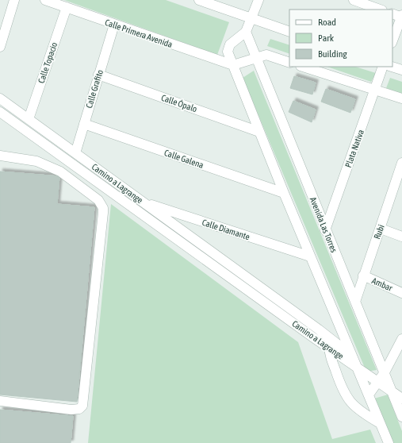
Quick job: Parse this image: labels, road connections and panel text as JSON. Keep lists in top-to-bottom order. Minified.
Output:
{"streets":{"street":["Calle Primera Avenida","Calle Topacio","Calle Grafito","Calle Ópalo","Plata Nativa","Calle Galena","Camino a Lagrange","Avenida Las Torres","Calle Diamante","Rubi","Ambar"]},"crossings":[["Calle Primera Avenida","Calle Topacio"],["Calle Primera Avenida","Calle Grafito"],["Calle Topacio","Camino a Lagrange"],["Calle Grafito","Calle Ópalo"],["Calle Grafito","Calle Galena"],["Calle Grafito","Camino a Lagrange"],["Plata Nativa","Avenida Las Torres"],["Camino a Lagrange","Calle Diamante"],["Avenida Las Torres","Rubi"],["Rubi","Ambar"]],"legend":["Road","Park","Building"]}
